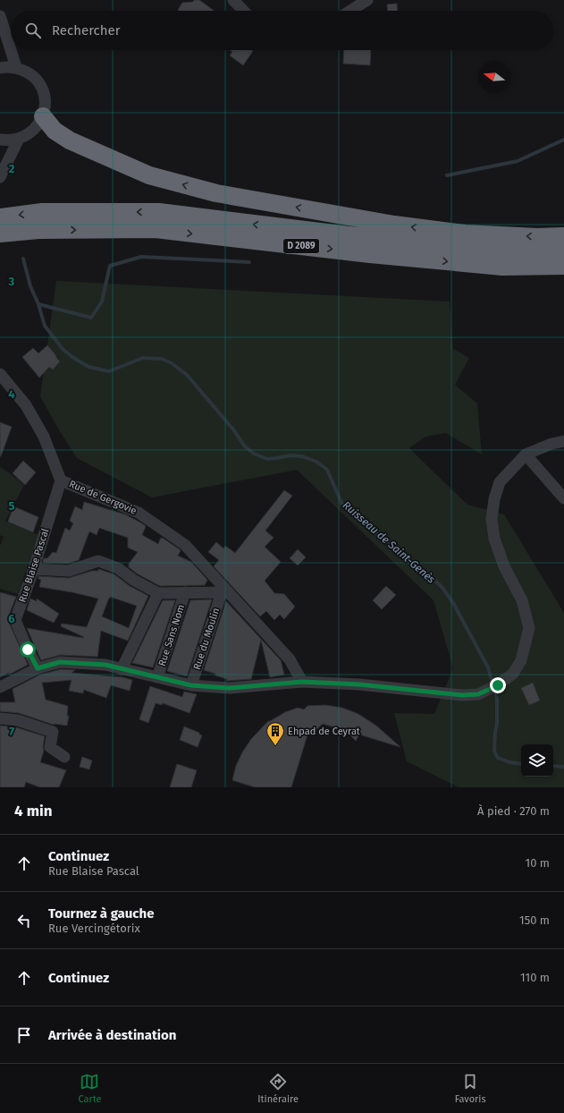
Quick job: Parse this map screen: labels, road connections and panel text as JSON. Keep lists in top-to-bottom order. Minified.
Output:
{"streets":{"highway":["D 2089"],"street":["Rue de Gergovie","Rue Blaise Pascal","Rue Sans Nom","Rue du Moulin"]},"crossings":[["Rue de Gergovie","Rue Blaise Pascal"],["Rue de Gergovie","Rue du Moulin"]],"water":["Ruisseau de Saint-Genès"],"places":{"building":["Ehpad de Ceyrat"]},"north":"left","page":{"search":"Rechercher","heading":["4 min","À pied · 270 m"],"list":[["Continuez","Rue Blaise Pascal","10 m"],["Tournez à gauche","Rue Vercingétorix","150 m"],["Continuez","110 m"],"Arrivée à destination"],"nav":["Carte","Itinéraire","Favoris"]},"grid":{"rows":["2","3","4","5","6","7"]}}
